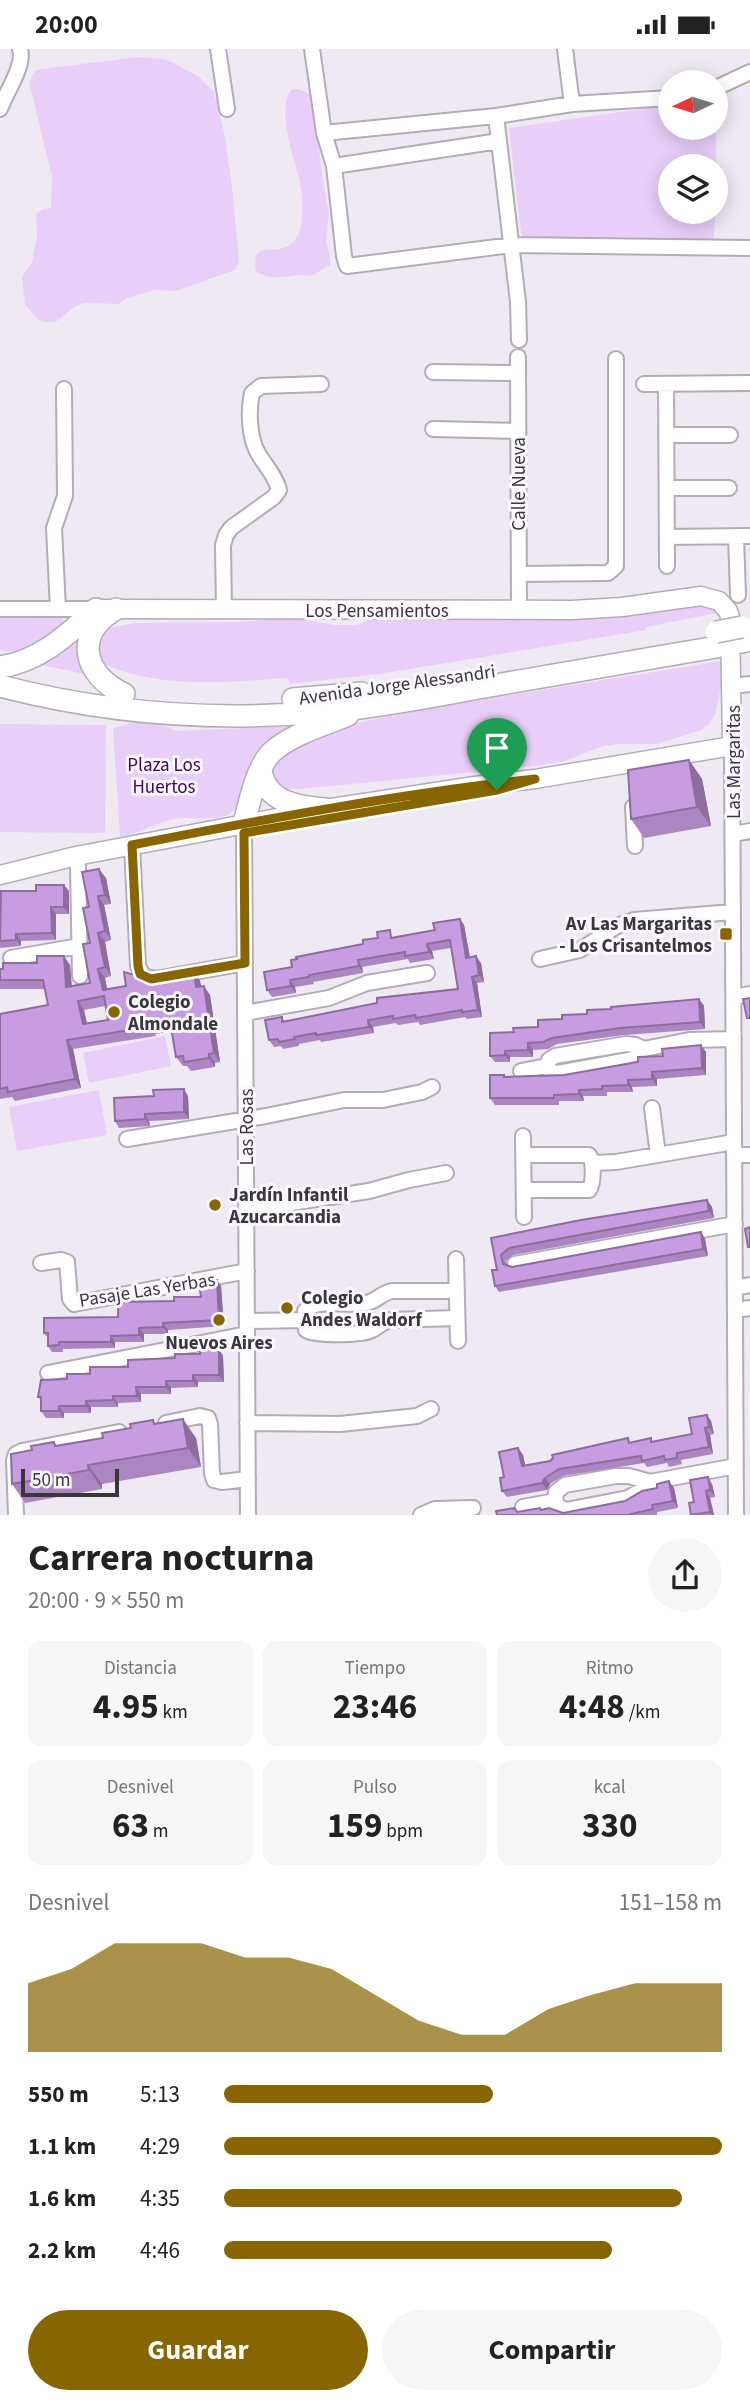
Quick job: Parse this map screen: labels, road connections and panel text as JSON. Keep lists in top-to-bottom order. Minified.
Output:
{"streets":{"highway":["Avenida Jorge Alessandri"],"main road":["Los Pensamientos","Las Margaritas"],"street":["Calle Nueva","Las Rosas","Pasaje Las Yerbas"]},"crossings":[["Calle Nueva","Los Pensamientos"],["Los Pensamientos","Las Margaritas"],["Las Rosas","Pasaje Las Yerbas"]],"parks":["Plaza Los Huertos"],"places":{"transit":["Av Las Margaritas - Los Crisantelmos"],"other":["Colegio Almondale","Jardín Infantil Azucarcandia","Colegio Andes Waldorf","Nuevos Aires"]},"scale_bar":"50 m","north":"left","page":{"status":"20:00","scale":"50 m","heading":["Carrera nocturna","20:00 · 9 × 550 m"],"stats":[["Distancia","4.95 km"],["Tiempo","23:46"],["Ritmo","4:48 /km"],["Desnivel","63 m"],["Pulso","159 bpm"],["kcal","330"]],"chart":["Desnivel","151–158 m"],"list":[{"name":"550 m","note":"5:13"},{"name":"1.1 km","note":"4:29"},{"name":"1.6 km","note":"4:35"},{"name":"2.2 km","note":"4:46"}],"buttons":["Guardar","Compartir"]}}
